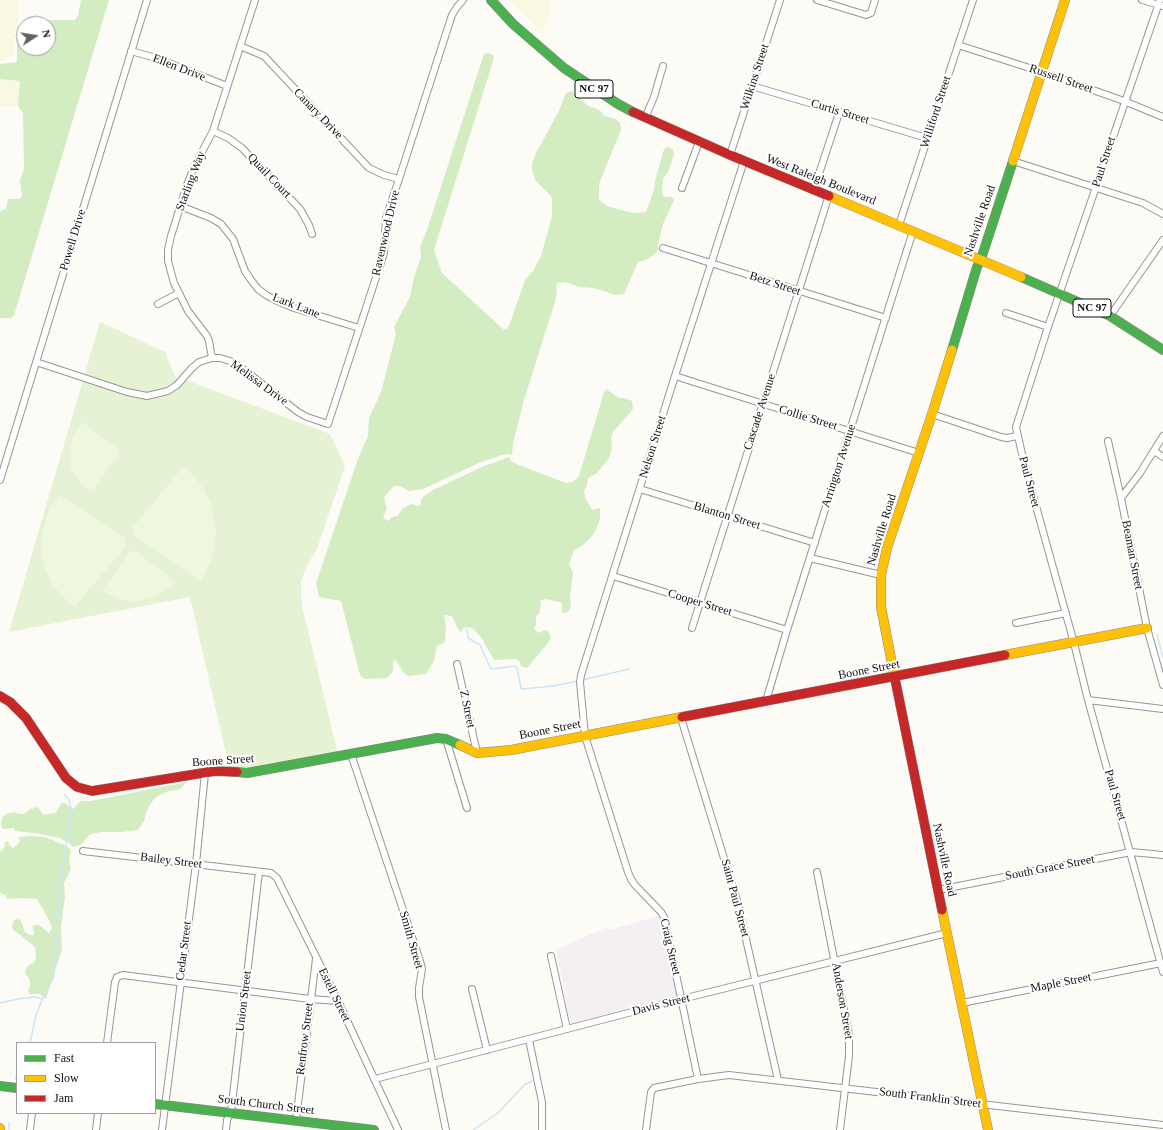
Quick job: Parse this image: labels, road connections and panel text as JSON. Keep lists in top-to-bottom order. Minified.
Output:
{"streets":{"main road":["NC 97","West Raleigh Boulevard","Nashville Road","Boone Street","South Church Street"],"street":["Ellen Drive","Wilkins Street","Russell Street","Curtis Street","Williford Street","Canary Drive","Paul Street","Quail Court","Starling Way","Ravenwood Drive","Powell Drive","Betz Street","Lark Lane","Melissa Drive","Cascade Avenue","Collie Street","Nelson Street","Arrington Avenue","Blanton Street","Beaman Street","Cooper Street","Z Street","Bailey Street","South Grace Street","Saint Paul Street","Smith Street","Craig Street","Cedar Street","Maple Street","Estell Street","Union Street","Anderson Street","Davis Street","Renfrow Street","South Franklin Street"]},"crossings":[["Ellen Drive","Starling Way"],["Ellen Drive","Powell Drive"],["Wilkins Street","Curtis Street"],["Wilkins Street","West Raleigh Boulevard"],["Russell Street","Williford Street"],["Russell Street","Paul Street"],["Russell Street","Nashville Road"],["Curtis Street","Williford Street"],["Williford Street","West Raleigh Boulevard"],["Canary Drive","Starling Way"],["Canary Drive","Ravenwood Drive"],["Paul Street","West Raleigh Boulevard"],["Paul Street","Boone Street"],["Paul Street","South Grace Street"],["Paul Street","Maple Street"],["Quail Court","Starling Way"],["West Raleigh Boulevard","Nashville Road"],["West Raleigh Boulevard","Cascade Avenue"],["West Raleigh Boulevard","Nelson Street"],["West Raleigh Boulevard","Arrington Avenue"],["Starling Way","Lark Lane"],["Starling Way","Melissa Drive"],["Nashville Road","Collie Street"],["Nashville Road","Boone Street"],["Nashville Road","South Grace Street"],["Nashville Road","Maple Street"],["Nashville Road","Davis Street"],["Nashville Road","South Franklin Street"],["Ravenwood Drive","Lark Lane"],["Ravenwood Drive","Melissa Drive"],["Betz Street","Cascade Avenue"],["Betz Street","Nelson Street"],["Betz Street","Arrington Avenue"],["Cascade Avenue","Collie Street"],["Cascade Avenue","Blanton Street"],["Cascade Avenue","Cooper Street"],["Collie Street","Nelson Street"],["Collie Street","Arrington Avenue"],["Nelson Street","Blanton Street"],["Nelson Street","Cooper Street"],["Nelson Street","Boone Street"],["Nelson Street","Craig Street"],["Arrington Avenue","Blanton Street"],["Arrington Avenue","Cooper Street"],["Arrington Avenue","Boone Street"],["Beaman Street","Boone Street"],["Boone Street","Z Street"],["Boone Street","Saint Paul Street"],["Boone Street","Smith Street"],["Boone Street","Craig Street"],["Boone Street","Cedar Street"],["Bailey Street","Cedar Street"],["Bailey Street","Estell Street"],["Bailey Street","Union Street"],["Saint Paul Street","Davis Street"],["Saint Paul Street","South Franklin Street"],["Smith Street","Davis Street"],["Craig Street","Davis Street"],["Craig Street","South Franklin Street"],["Cedar Street","South Church Street"],["Estell Street","Union Street"],["Estell Street","Davis Street"],["Estell Street","Renfrow Street"],["Union Street","South Church Street"],["Anderson Street","Davis Street"],["Anderson Street","South Franklin Street"],["Renfrow Street","South Church Street"]],"legend":["Fast","Slow","Jam"],"north":"right"}
